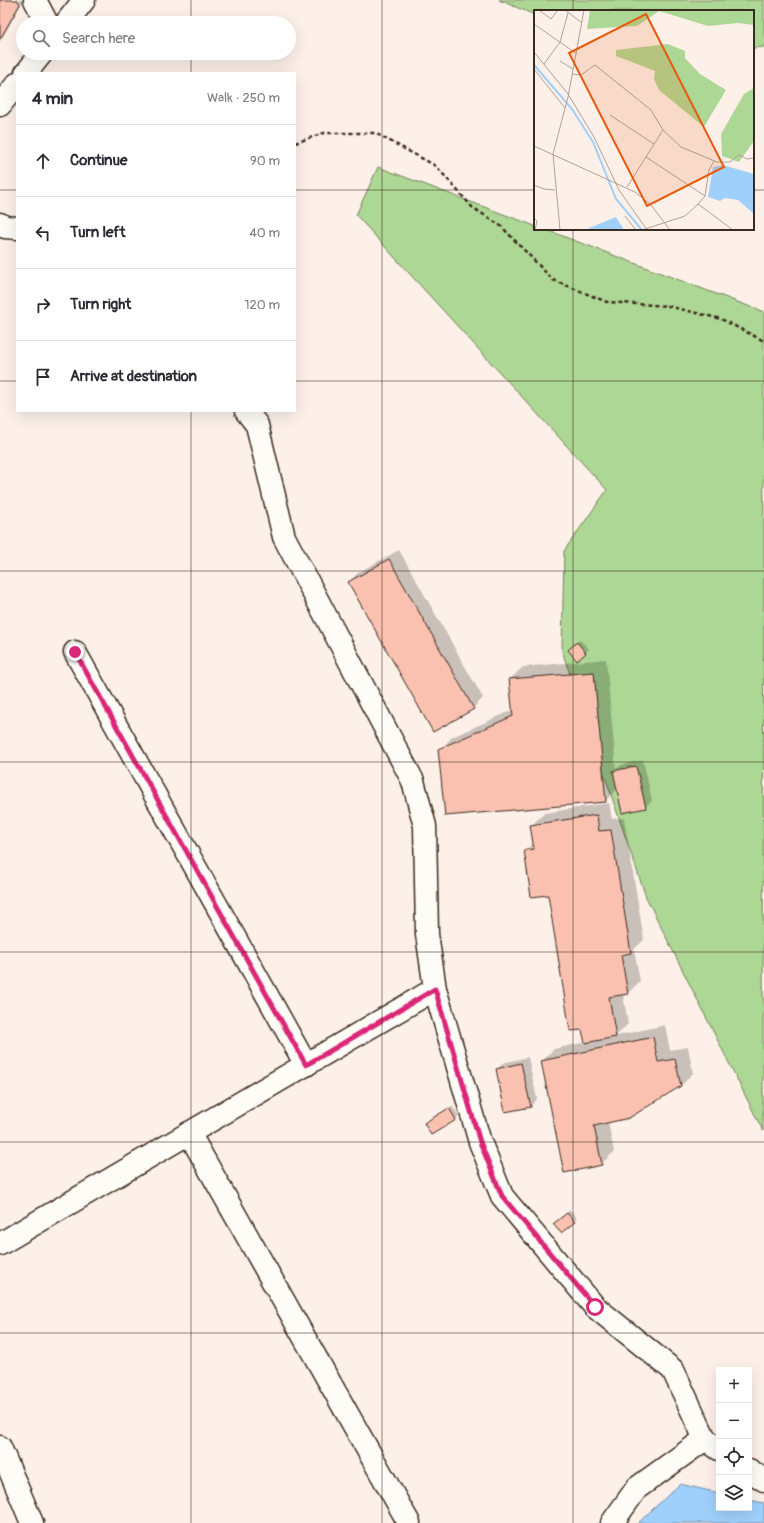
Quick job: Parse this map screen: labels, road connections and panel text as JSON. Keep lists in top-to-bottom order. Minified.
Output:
{"page":{"search":"Search here","heading":["4 min","Walk · 250 m"],"list":[["Continue","90 m"],["Turn left","40 m"],["Turn right","120 m"],"Arrive at destination"],"map_buttons":["+","−"]}}
